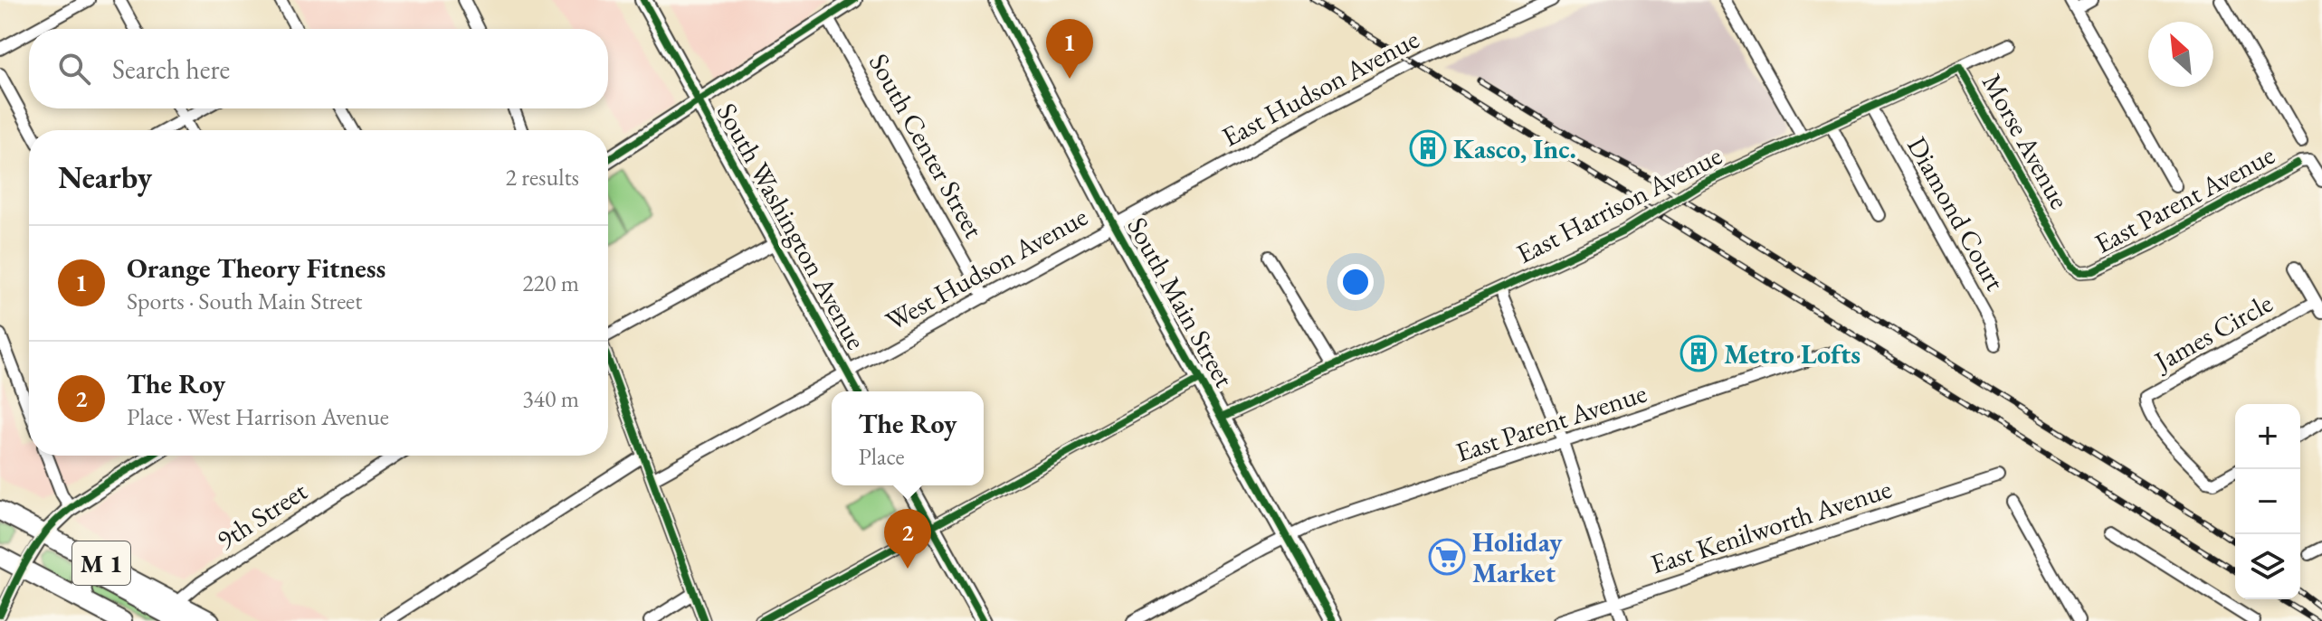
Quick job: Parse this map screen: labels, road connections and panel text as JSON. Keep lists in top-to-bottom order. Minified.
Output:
{"streets":{"main road":["South Washington Avenue","South Main Street","M 1"],"street":["East Hudson Avenue","Morse Avenue","South Center Street","East Parent Avenue","East Harrison Avenue","Diamond Court","West Hudson Avenue","James Circle","9th Street","East Kenilworth Avenue"]},"crossings":[["East Hudson Avenue","West Hudson Avenue"],["East Hudson Avenue","South Main Street"],["Morse Avenue","East Parent Avenue"],["Morse Avenue","East Harrison Avenue"],["South Center Street","West Hudson Avenue"],["East Parent Avenue","South Main Street"],["East Harrison Avenue","Diamond Court"],["East Harrison Avenue","South Main Street"],["South Washington Avenue","West Hudson Avenue"],["West Hudson Avenue","South Main Street"],["9th Street","M 1"]],"places":{"building":["Kasco, Inc.","Metro Lofts"],"supermarket":["Holiday Market"]},"north":"top left","page":{"pins":["1","2"],"search":"Search here","heading":["Nearby","2 results"],"list":[{"mark":"1","name":"Orange Theory Fitness","note":"Sports · South Main Street","value":"220 m"},{"mark":"2","name":"The Roy","note":"Place · West Harrison Avenue","value":"340 m"}],"popup":["The Roy","Place"],"map_buttons":["+","−"]}}
